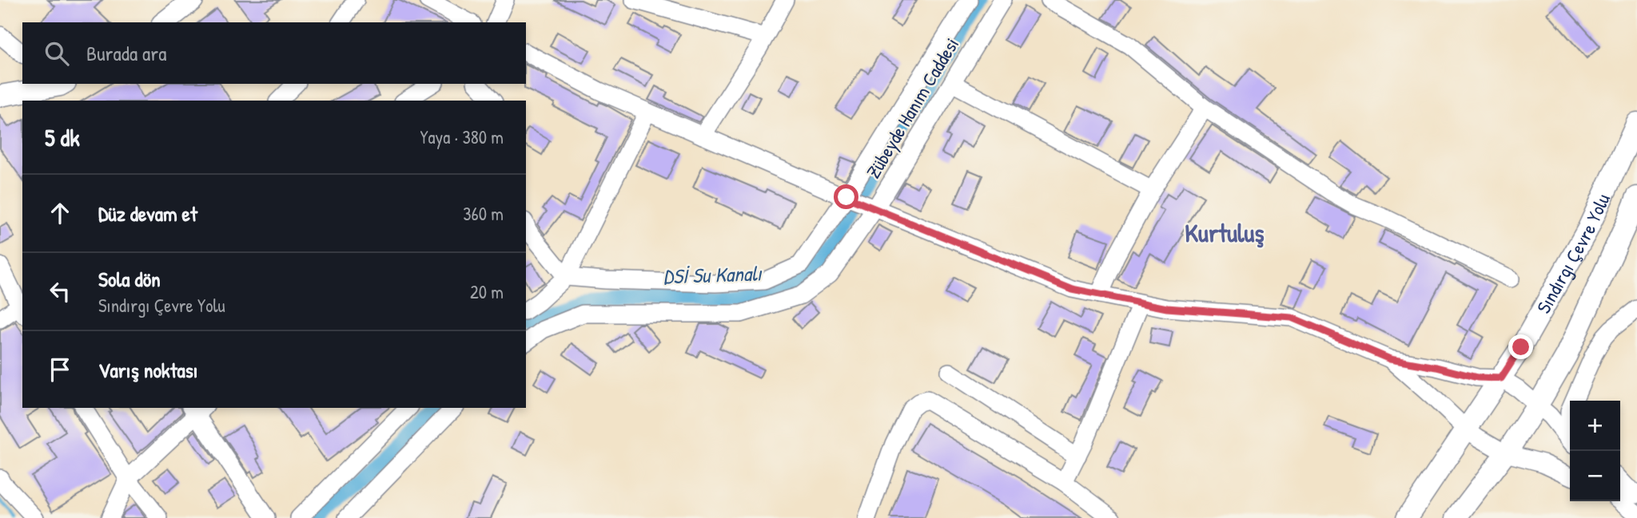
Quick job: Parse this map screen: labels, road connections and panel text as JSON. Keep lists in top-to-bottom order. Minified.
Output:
{"streets":{"main road":["Sındırgı Çevre Yolu"],"street":["Zübeyde Hanım Caddesi"]},"districts":["Kurtuluş"],"water":["DSİ Su Kanalı"],"page":{"search":"Burada ara","heading":["5 dk","Yaya · 380 m"],"list":[["Düz devam et","360 m"],["Sola dön","Sındırgı Çevre Yolu","20 m"],"Varış noktası"],"map_buttons":["+","−"]}}
